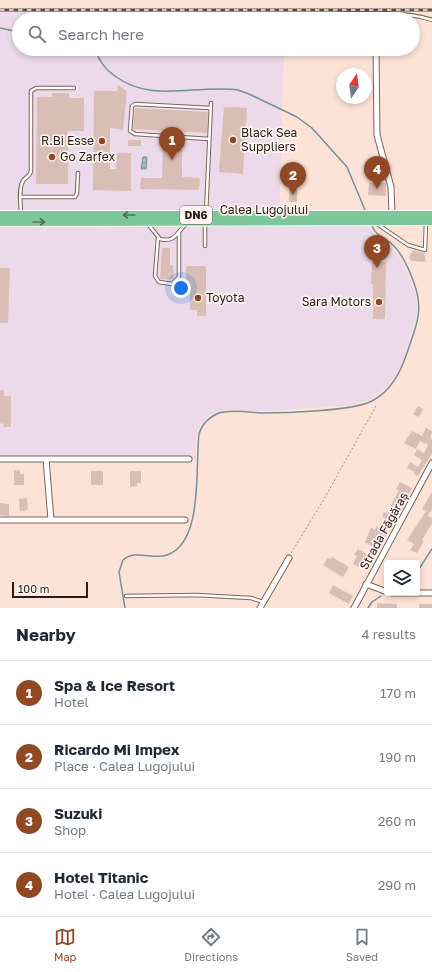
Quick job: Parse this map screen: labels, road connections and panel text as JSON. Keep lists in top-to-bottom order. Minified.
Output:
{"streets":{"main road":["Calea Lugojului","DN6"],"street":["Strada Făgăraș"]},"places":["Black Sea Suppliers","R.Bi Esse","Go Zarfex","Toyota","Sara Motors"],"scale_bar":"100 m","north":"top","page":{"search":"Search here","pins":["1","4","2","3"],"scale":"100 m","heading":["Nearby","4 results"],"list":[{"mark":"1","name":"Spa & Ice Resort","note":"Hotel","value":"170 m"},{"mark":"2","name":"Ricardo Mi Impex","note":"Place · Calea Lugojului","value":"190 m"},{"mark":"3","name":"Suzuki","note":"Shop","value":"260 m"},{"mark":"4","name":"Hotel Titanic","note":"Hotel · Calea Lugojului","value":"290 m"}],"nav":["Map","Directions","Saved"]}}
